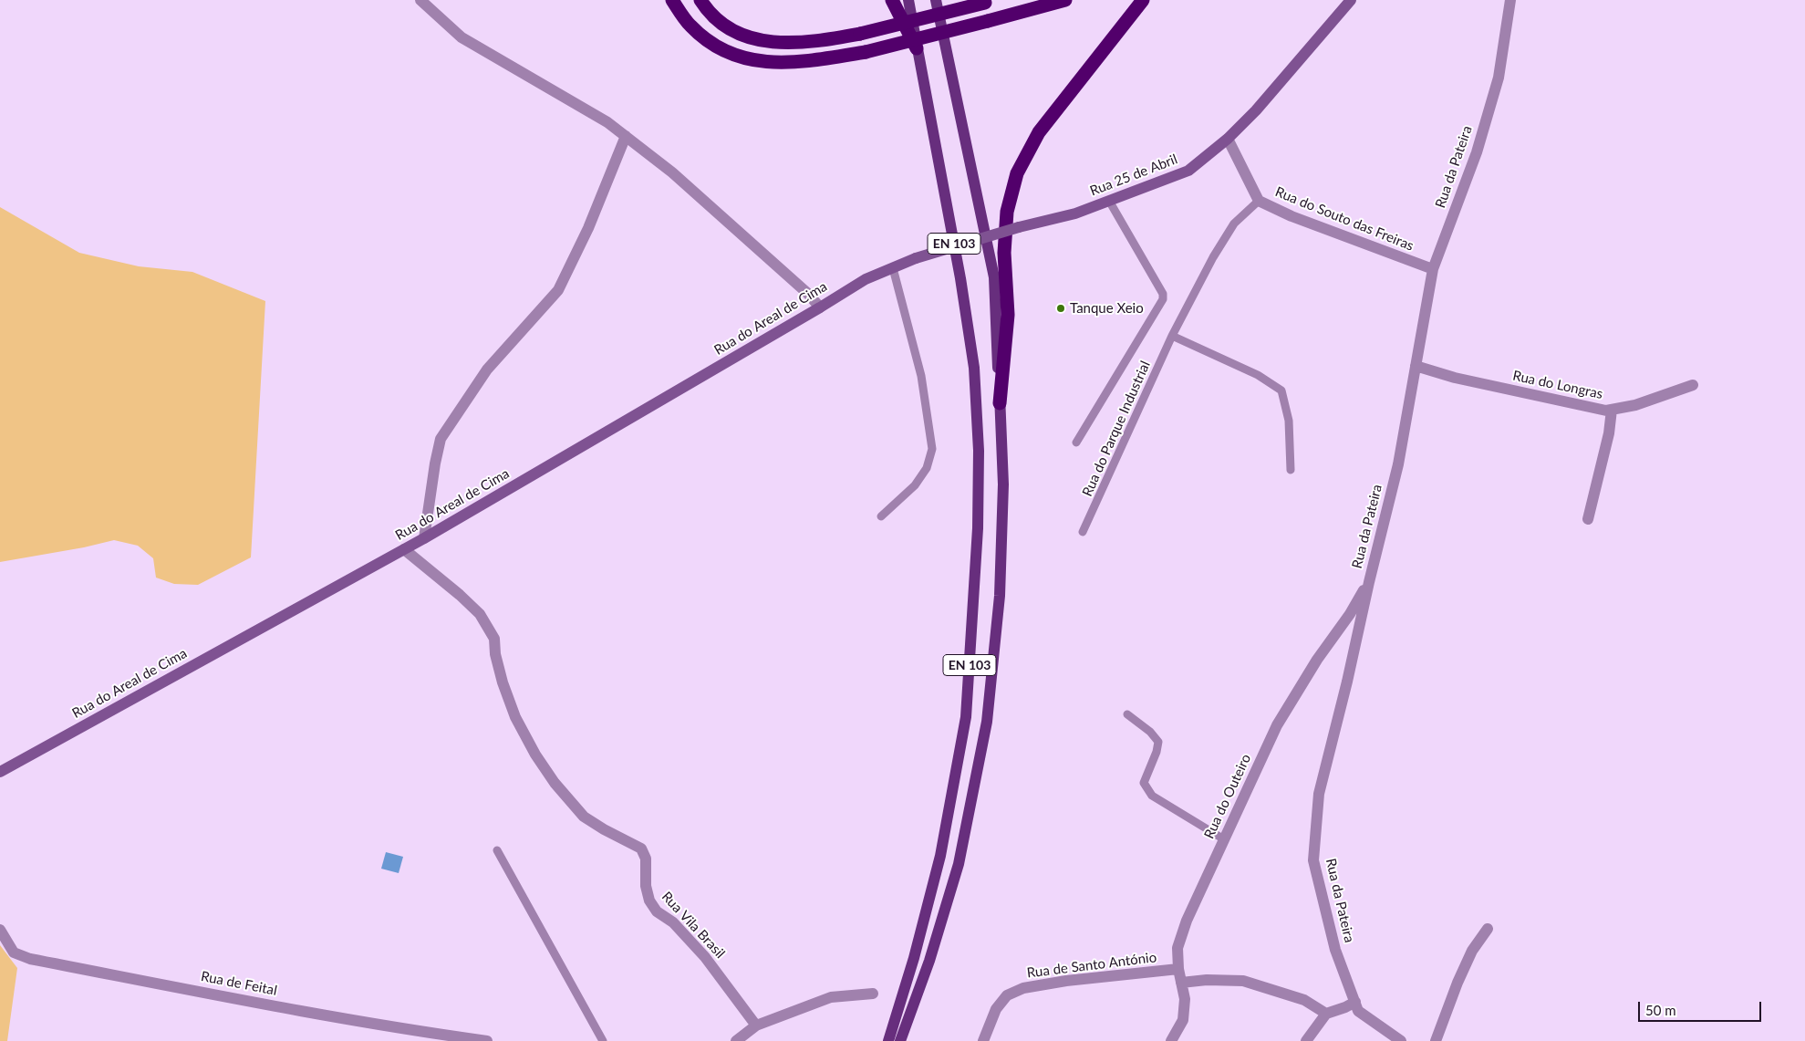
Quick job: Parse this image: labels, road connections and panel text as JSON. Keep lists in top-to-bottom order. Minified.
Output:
{"streets":{"main road":["Rua 25 de Abril","EN 103","Rua do Areal de Cima"],"street":["Rua da Pateira","Rua do Souto das Freiras","Rua do Longras","Rua do Outeiro","Rua Vila Brasil","Rua de Santo António","Rua de Feital"],"lane":["Rua do Parque Industrial"]},"crossings":[["Rua da Pateira","Rua do Souto das Freiras"],["Rua da Pateira","Rua do Longras"],["Rua da Pateira","Rua do Outeiro"],["Rua 25 de Abril","Rua do Souto das Freiras"],["Rua 25 de Abril","Rua do Areal de Cima"],["Rua do Souto das Freiras","Rua do Parque Industrial"],["Rua do Areal de Cima","Rua Vila Brasil"],["Rua do Outeiro","Rua de Santo António"]],"places":["Tanque Xeio"],"scale_bar":"50 m"}
